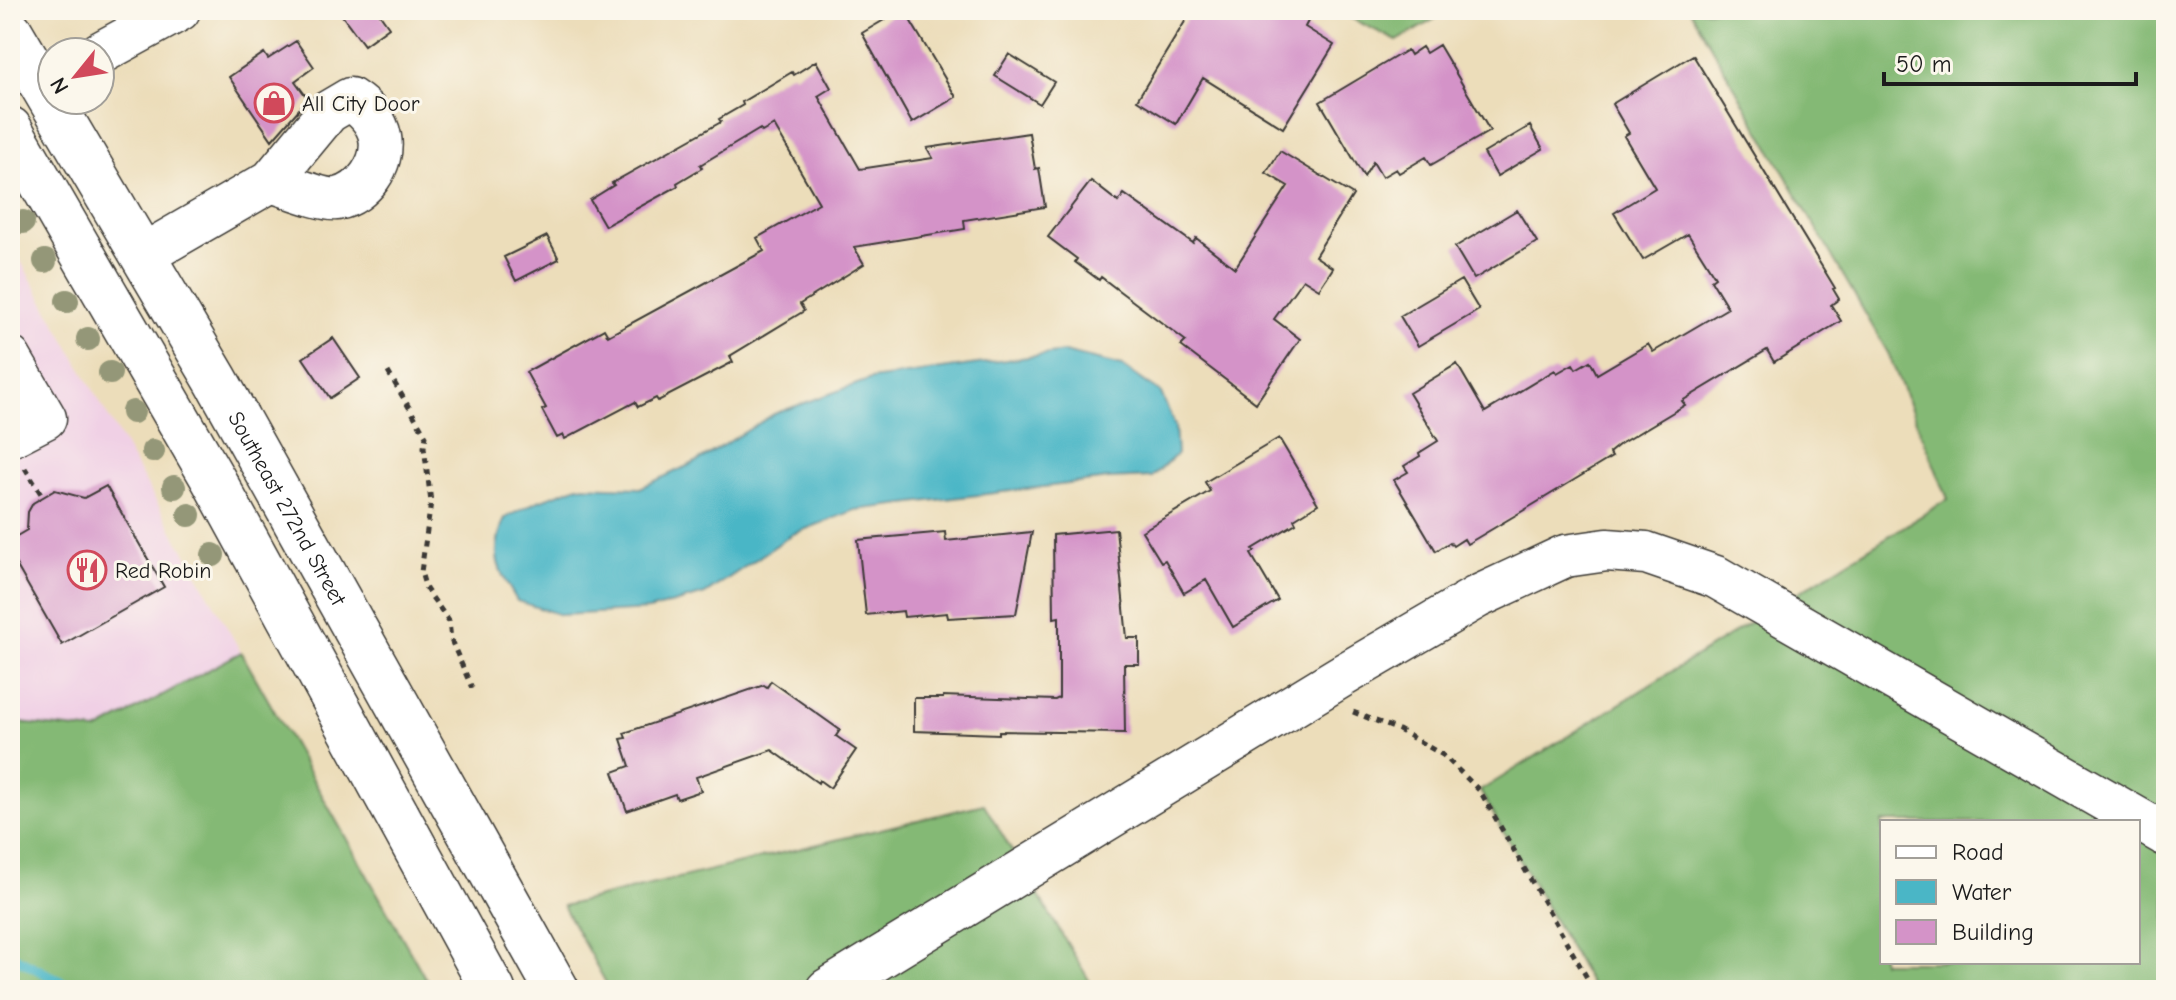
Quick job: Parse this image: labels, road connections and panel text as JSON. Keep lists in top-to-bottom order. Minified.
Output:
{"streets":{"main road":["Southeast 272nd Street"]},"places":{"shop":["All City Door"],"restaurant":["Red Robin"]},"legend":["Road","Water","Building"],"scale_bar":"50 m","north":"bottom left"}
